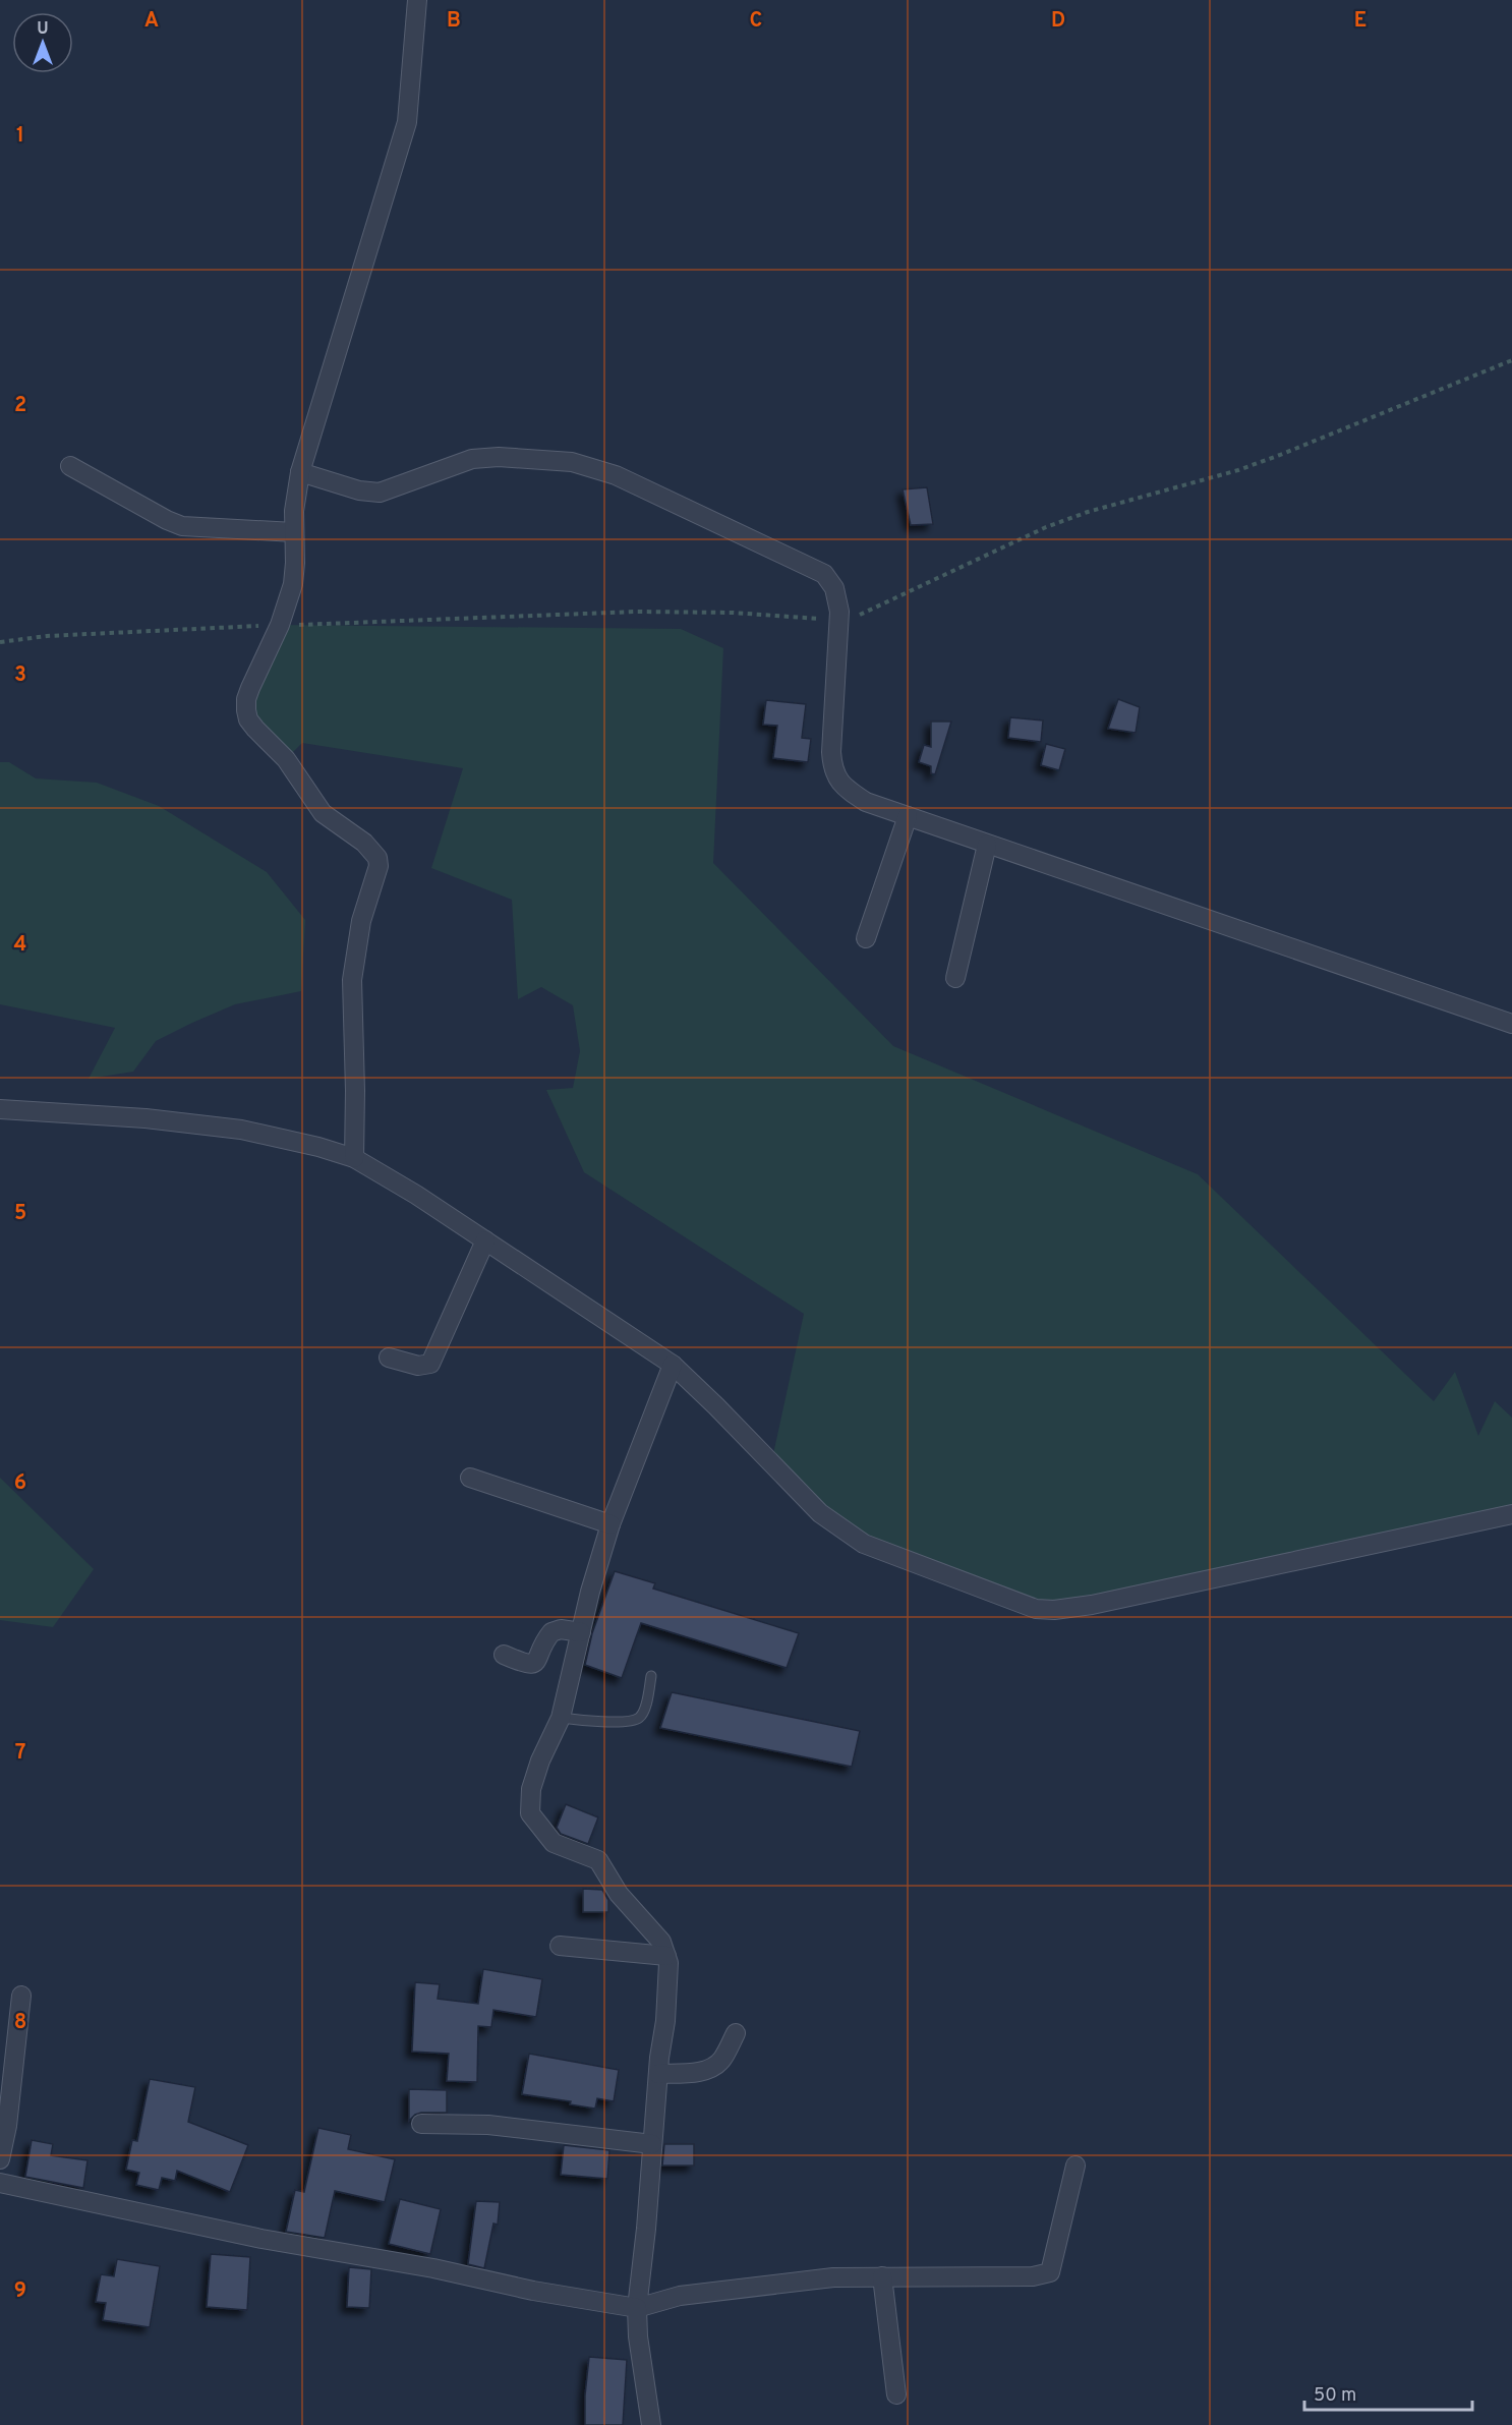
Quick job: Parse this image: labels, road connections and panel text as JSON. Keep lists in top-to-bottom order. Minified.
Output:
{"scale_bar":"50 m","north":"top","grid":{"columns":["A","B","C","D","E"],"rows":["1","2","3","4","5","6","7","8","9"]}}
